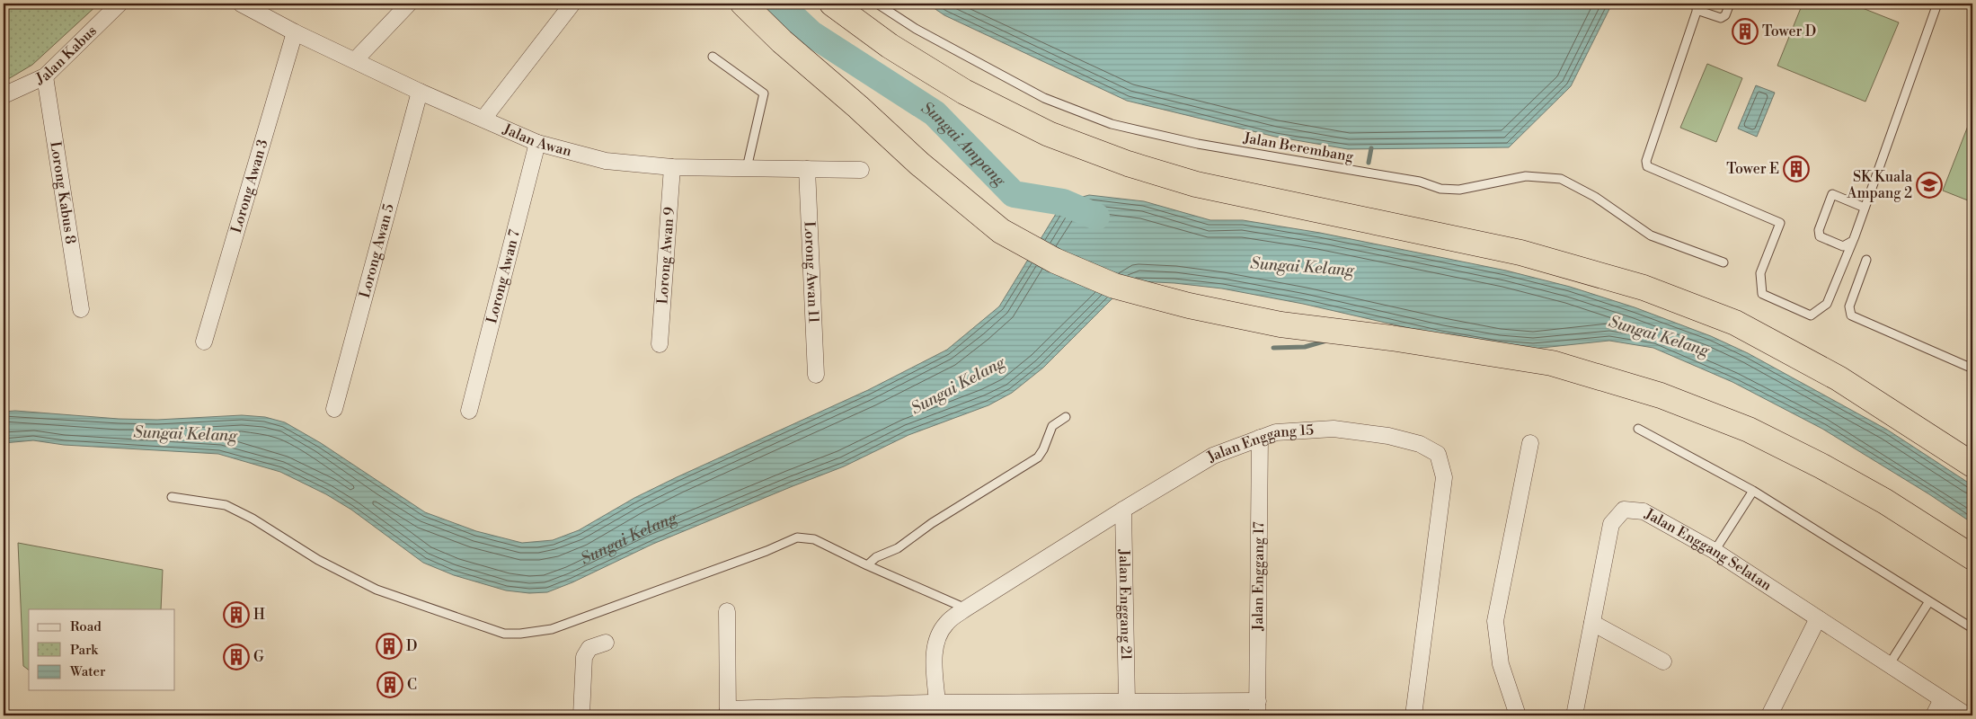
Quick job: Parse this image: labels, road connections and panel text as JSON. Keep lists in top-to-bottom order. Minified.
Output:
{"streets":{"street":["Jalan Kabus","Jalan Awan","Lorong Awan 3","Lorong Kabus 8","Lorong Awan 5","Lorong Awan 9","Lorong Awan 11","Lorong Awan 7","Jalan Enggang 15","Jalan Enggang Selatan","Jalan Enggang 17","Jalan Enggang 21"],"lane":["Jalan Berembang"]},"crossings":[["Jalan Kabus","Lorong Kabus 8"],["Jalan Awan","Lorong Awan 3"],["Jalan Awan","Lorong Awan 5"],["Jalan Awan","Lorong Awan 9"],["Jalan Awan","Lorong Awan 11"],["Jalan Awan","Lorong Awan 7"],["Jalan Enggang 15","Jalan Enggang 17"],["Jalan Enggang 15","Jalan Enggang 21"]],"water":["Sungai Ampang","Sungai Kelang"],"places":{"building":["Tower D","Tower E","H","D","G","C"],"school or university":["SK Kuala Ampang 2"]},"legend":["Road","Park","Water"]}
